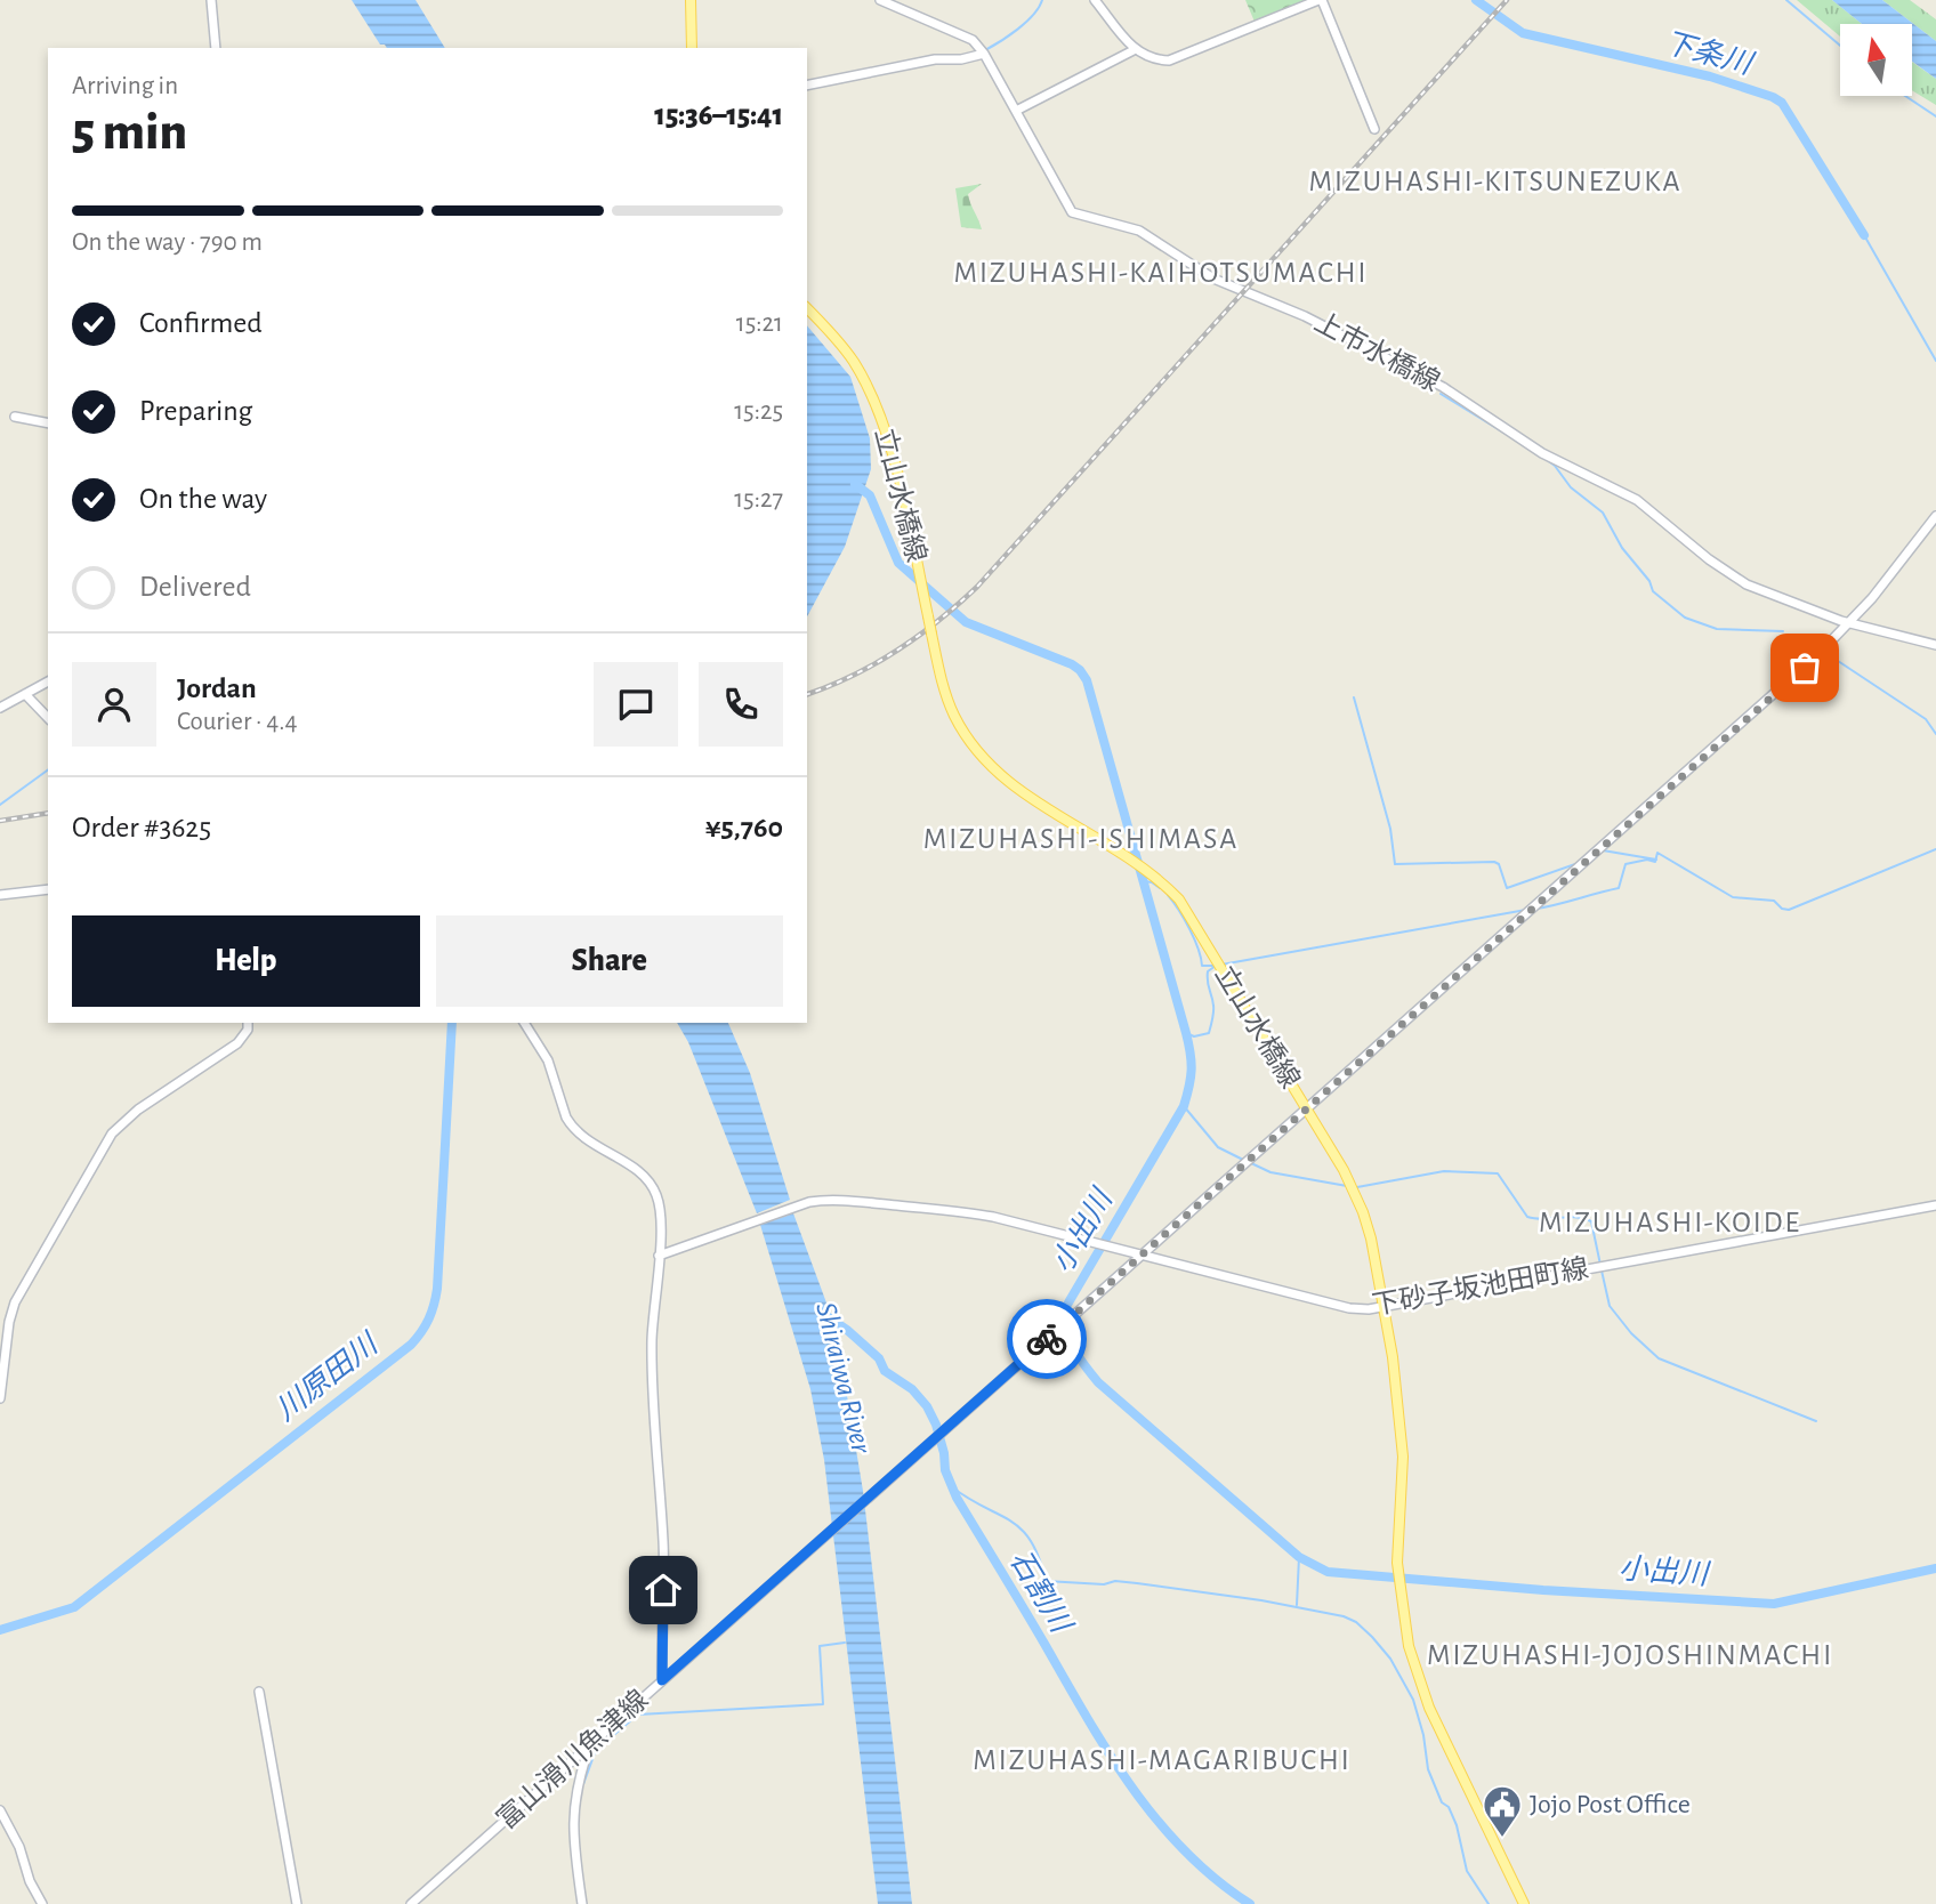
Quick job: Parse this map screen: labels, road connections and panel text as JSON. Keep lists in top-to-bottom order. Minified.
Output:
{"streets":{"main road":["上市水橋線","立山水橋線","下砂子坂池田町線","富山滑川魚津線"]},"crossings":[["上市水橋線","富山滑川魚津線"],["立山水橋線","下砂子坂池田町線"],["立山水橋線","富山滑川魚津線"],["下砂子坂池田町線","富山滑川魚津線"]],"districts":["MIZUHASHI-KITSUNEZUKA","MIZUHASHI-KAIHOTSUMACHI","MIZUHASHI-ISHIMASA","MIZUHASHI-KOIDE","MIZUHASHI-JOJOSHINMACHI","MIZUHASHI-MAGARIBUCHI"],"water":["下条川","小出川","川原田川","Shiraiwa River","石割川"],"places":{"public building":["Jojo Post Office"]},"north":"top","page":{"heading":["5 min","Arriving in","15:36–15:41"],"panel":["Jordan","Courier · 4.4","Order #3625","¥5,760"],"bar":"On the way · 790 m","list":[["Confirmed","15:21"],["Preparing","15:25"],["On the way","15:27"],"Delivered"],"buttons":["Help","Share"]}}
